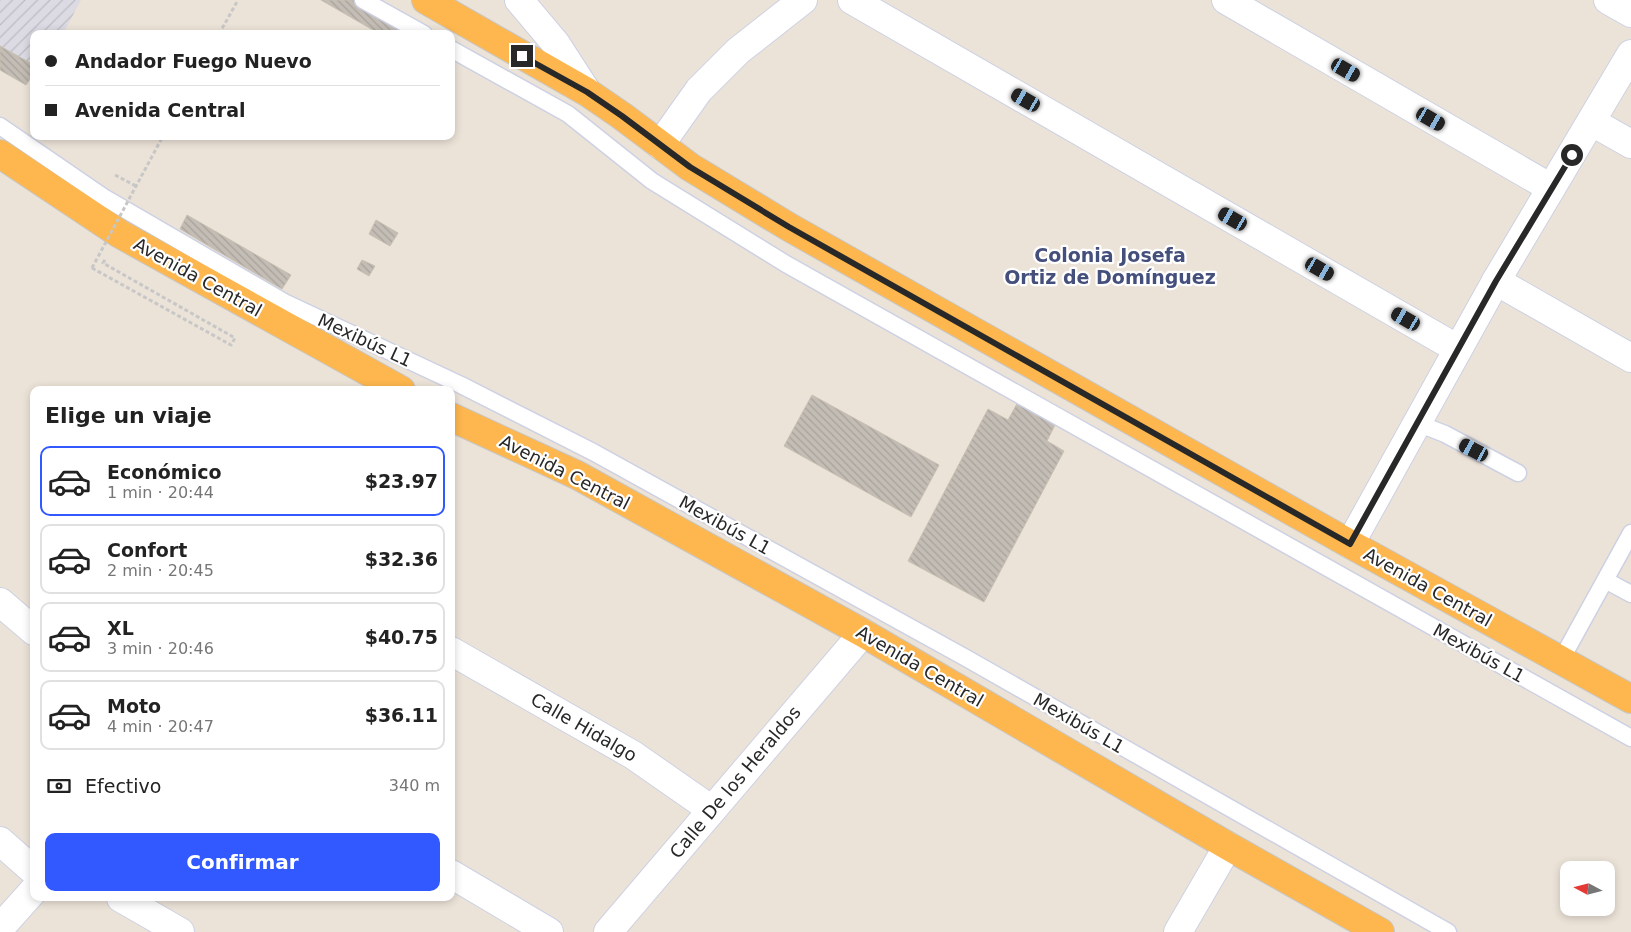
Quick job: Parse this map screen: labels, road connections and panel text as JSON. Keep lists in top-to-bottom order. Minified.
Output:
{"streets":{"highway":["Avenida Central"],"street":["Calle Hidalgo","Calle De los Heraldos"],"lane":["Mexibús L1"]},"crossings":[["Avenida Central","Calle De los Heraldos"],["Calle Hidalgo","Calle De los Heraldos"]],"districts":["Colonia Josefa Ortiz de Domínguez"],"north":"left","page":{"banner":["Andador Fuego Nuevo","Avenida Central"],"heading":"Elige un viaje","list":[{"name":"Económico","note":"1 min · 20:44","value":"$23.97"},{"name":"Confort","note":"2 min · 20:45","value":"$32.36"},{"name":"XL","note":"3 min · 20:46","value":"$40.75"},{"name":"Moto","note":"4 min · 20:47","value":"$36.11"}],"pay":["Efectivo","340 m"],"buttons":"Confirmar"}}
